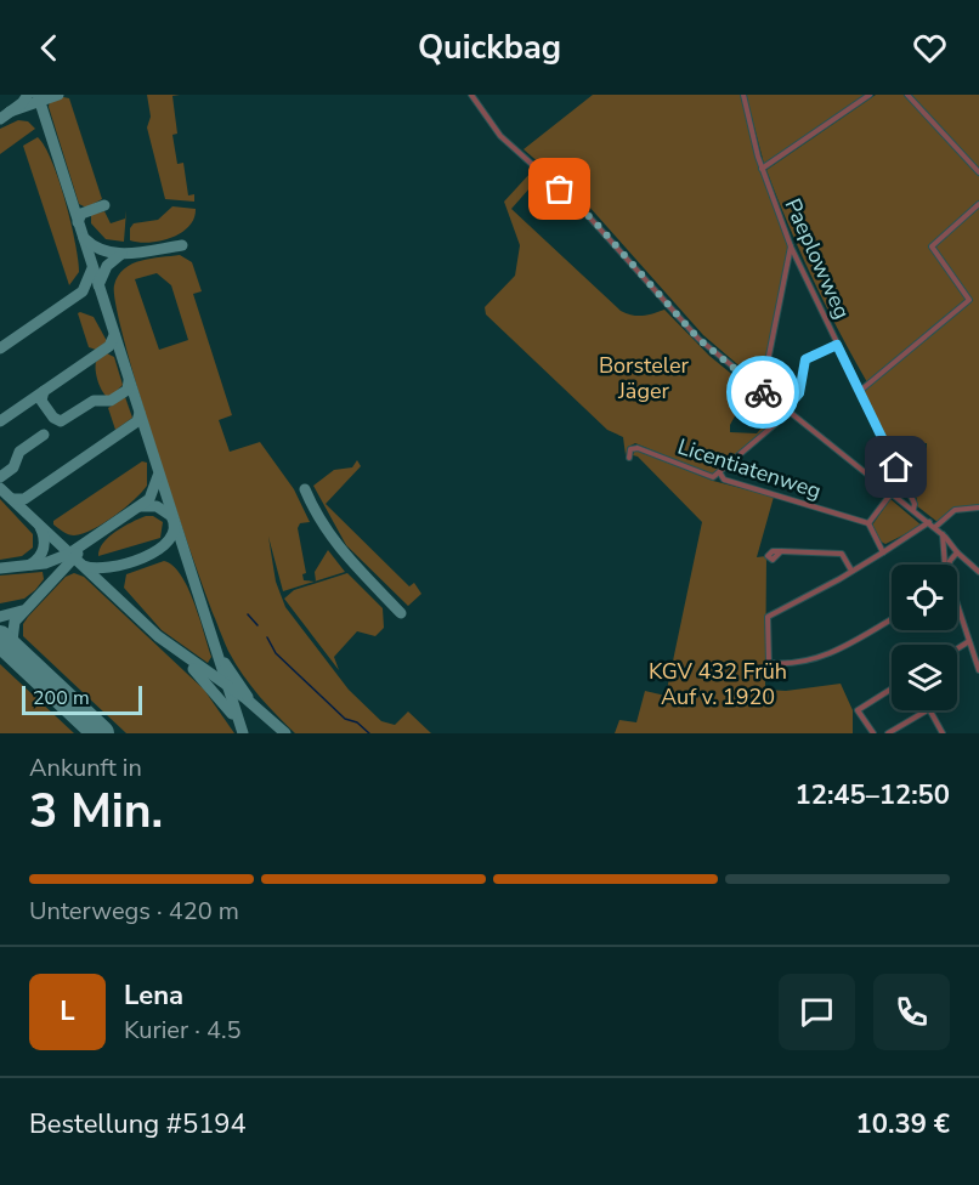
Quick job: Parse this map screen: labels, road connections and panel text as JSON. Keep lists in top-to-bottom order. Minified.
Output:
{"streets":{"street":["Paeplowweg","Licentiatenweg"]},"parks":["Borsteler Jäger","KGV 432 Früh Auf v. 1920"],"scale_bar":"200 m","page":{"header":"Quickbag","scale":"200 m","heading":["3 Min.","Ankunft in","12:45–12:50"],"panel":["Lena","Kurier · 4.5","Bestellung #5194","10.39 €"],"bar":"Unterwegs · 420 m","round":"L"}}
